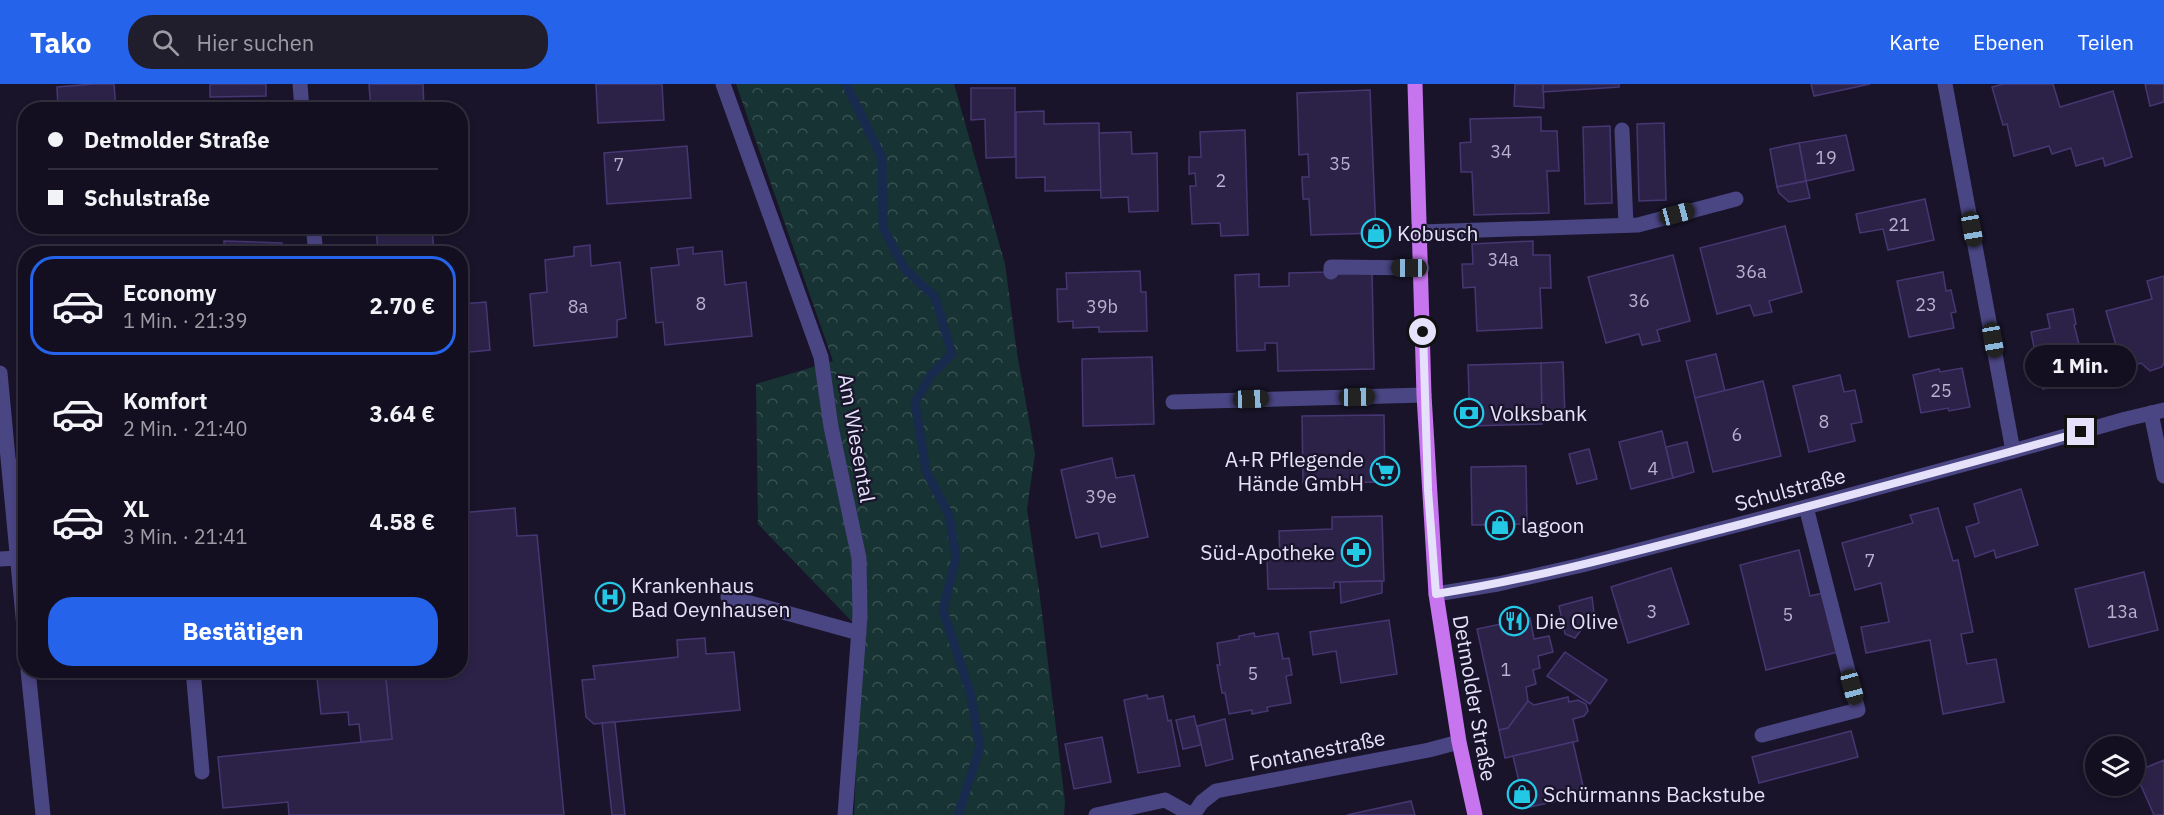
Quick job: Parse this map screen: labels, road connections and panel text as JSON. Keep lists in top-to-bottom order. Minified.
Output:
{"streets":{"main road":["Detmolder Straße"],"street":["Am Wiesental","Schulstraße","Fontanestraße"]},"crossings":[["Schulstraße","Detmolder Straße"],["Detmolder Straße","Fontanestraße"]],"places":{"shop":["Kobusch","lagoon","Schürmanns Backstube"],"bank":["Volksbank"],"supermarket":["A+R Pflegende Hände GmbH"],"pharmacy":["Süd-Apotheke"],"hospital":["Krankenhaus Bad Oeynhausen"],"restaurant":["Die Olive"]},"house_numbers":["34","19","35","7","2","21","34a","36a","36","8","23","8a","39b","25","8","6","4","39e","7","3","13a","5","1","5"],"page":{"header":"Tako","search":"Hier suchen","nav":["Karte","Ebenen","Teilen"],"banner":["Detmolder Straße","Schulstraße"],"list":[{"name":"Economy","note":"1 Min. · 21:39","value":"2.70 €"},{"name":"Komfort","note":"2 Min. · 21:40","value":"3.64 €"},{"name":"XL","note":"3 Min. · 21:41","value":"4.58 €"}],"bubble":"1 Min.","buttons":"Bestätigen"}}
